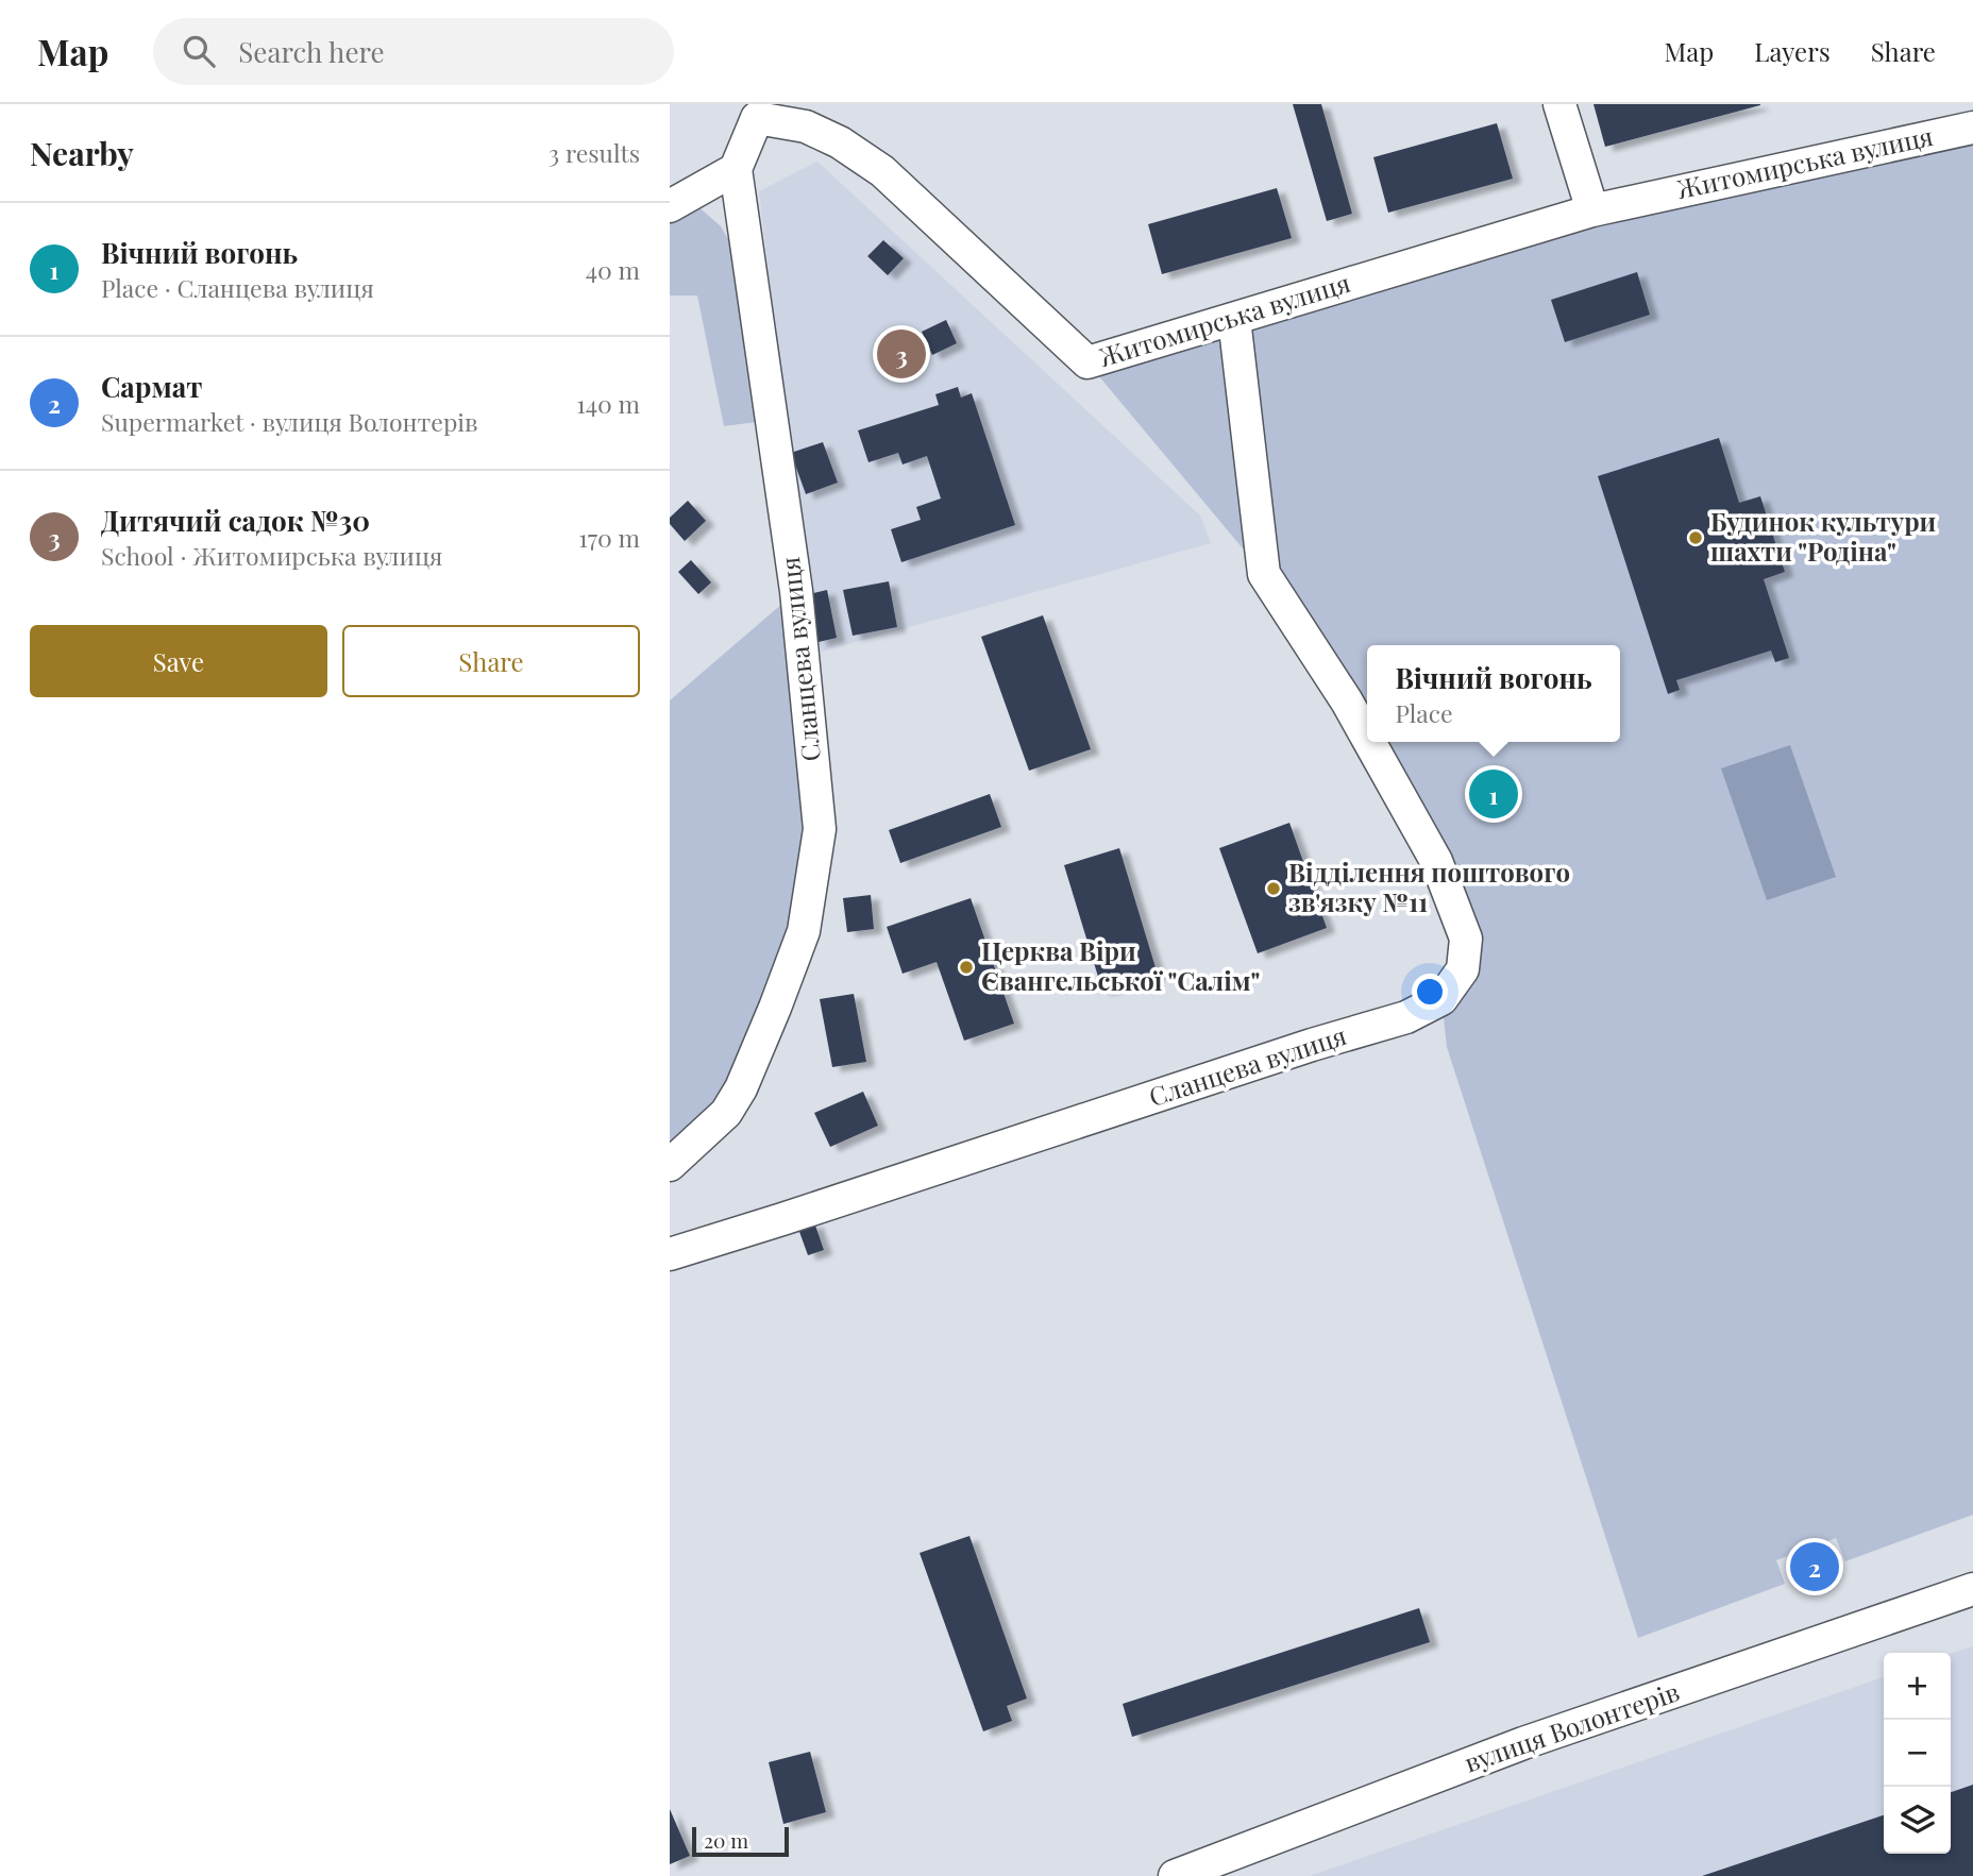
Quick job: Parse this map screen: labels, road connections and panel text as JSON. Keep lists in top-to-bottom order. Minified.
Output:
{"streets":{"street":["Житомирська вулиця","Сланцева вулиця","вулиця Волонтерів"]},"crossings":[["Житомирська вулиця","Сланцева вулиця"]],"places":["Будинок культури шахти \"Родіна\"","Відділення поштового зв'язку №11","Церква Віри Євангельської \"Салім\""],"scale_bar":"20 m","page":{"header":"Map","search":"Search here","nav":["Map","Layers","Share"],"heading":["Nearby","3 results"],"list":[{"mark":"1","name":"Вічний вогонь","note":"Place · Сланцева вулиця","value":"40 m"},{"mark":"2","name":"Сармат","note":"Supermarket · вулиця Волонтерів","value":"140 m"},{"mark":"3","name":"Дитячий садок №30","note":"School · Житомирська вулиця","value":"170 m"}],"pins":["3","1","2"],"buttons":["Save","Share"],"popup":["Вічний вогонь","Place"],"map_buttons":["+","−"],"scale":"20 m"}}
